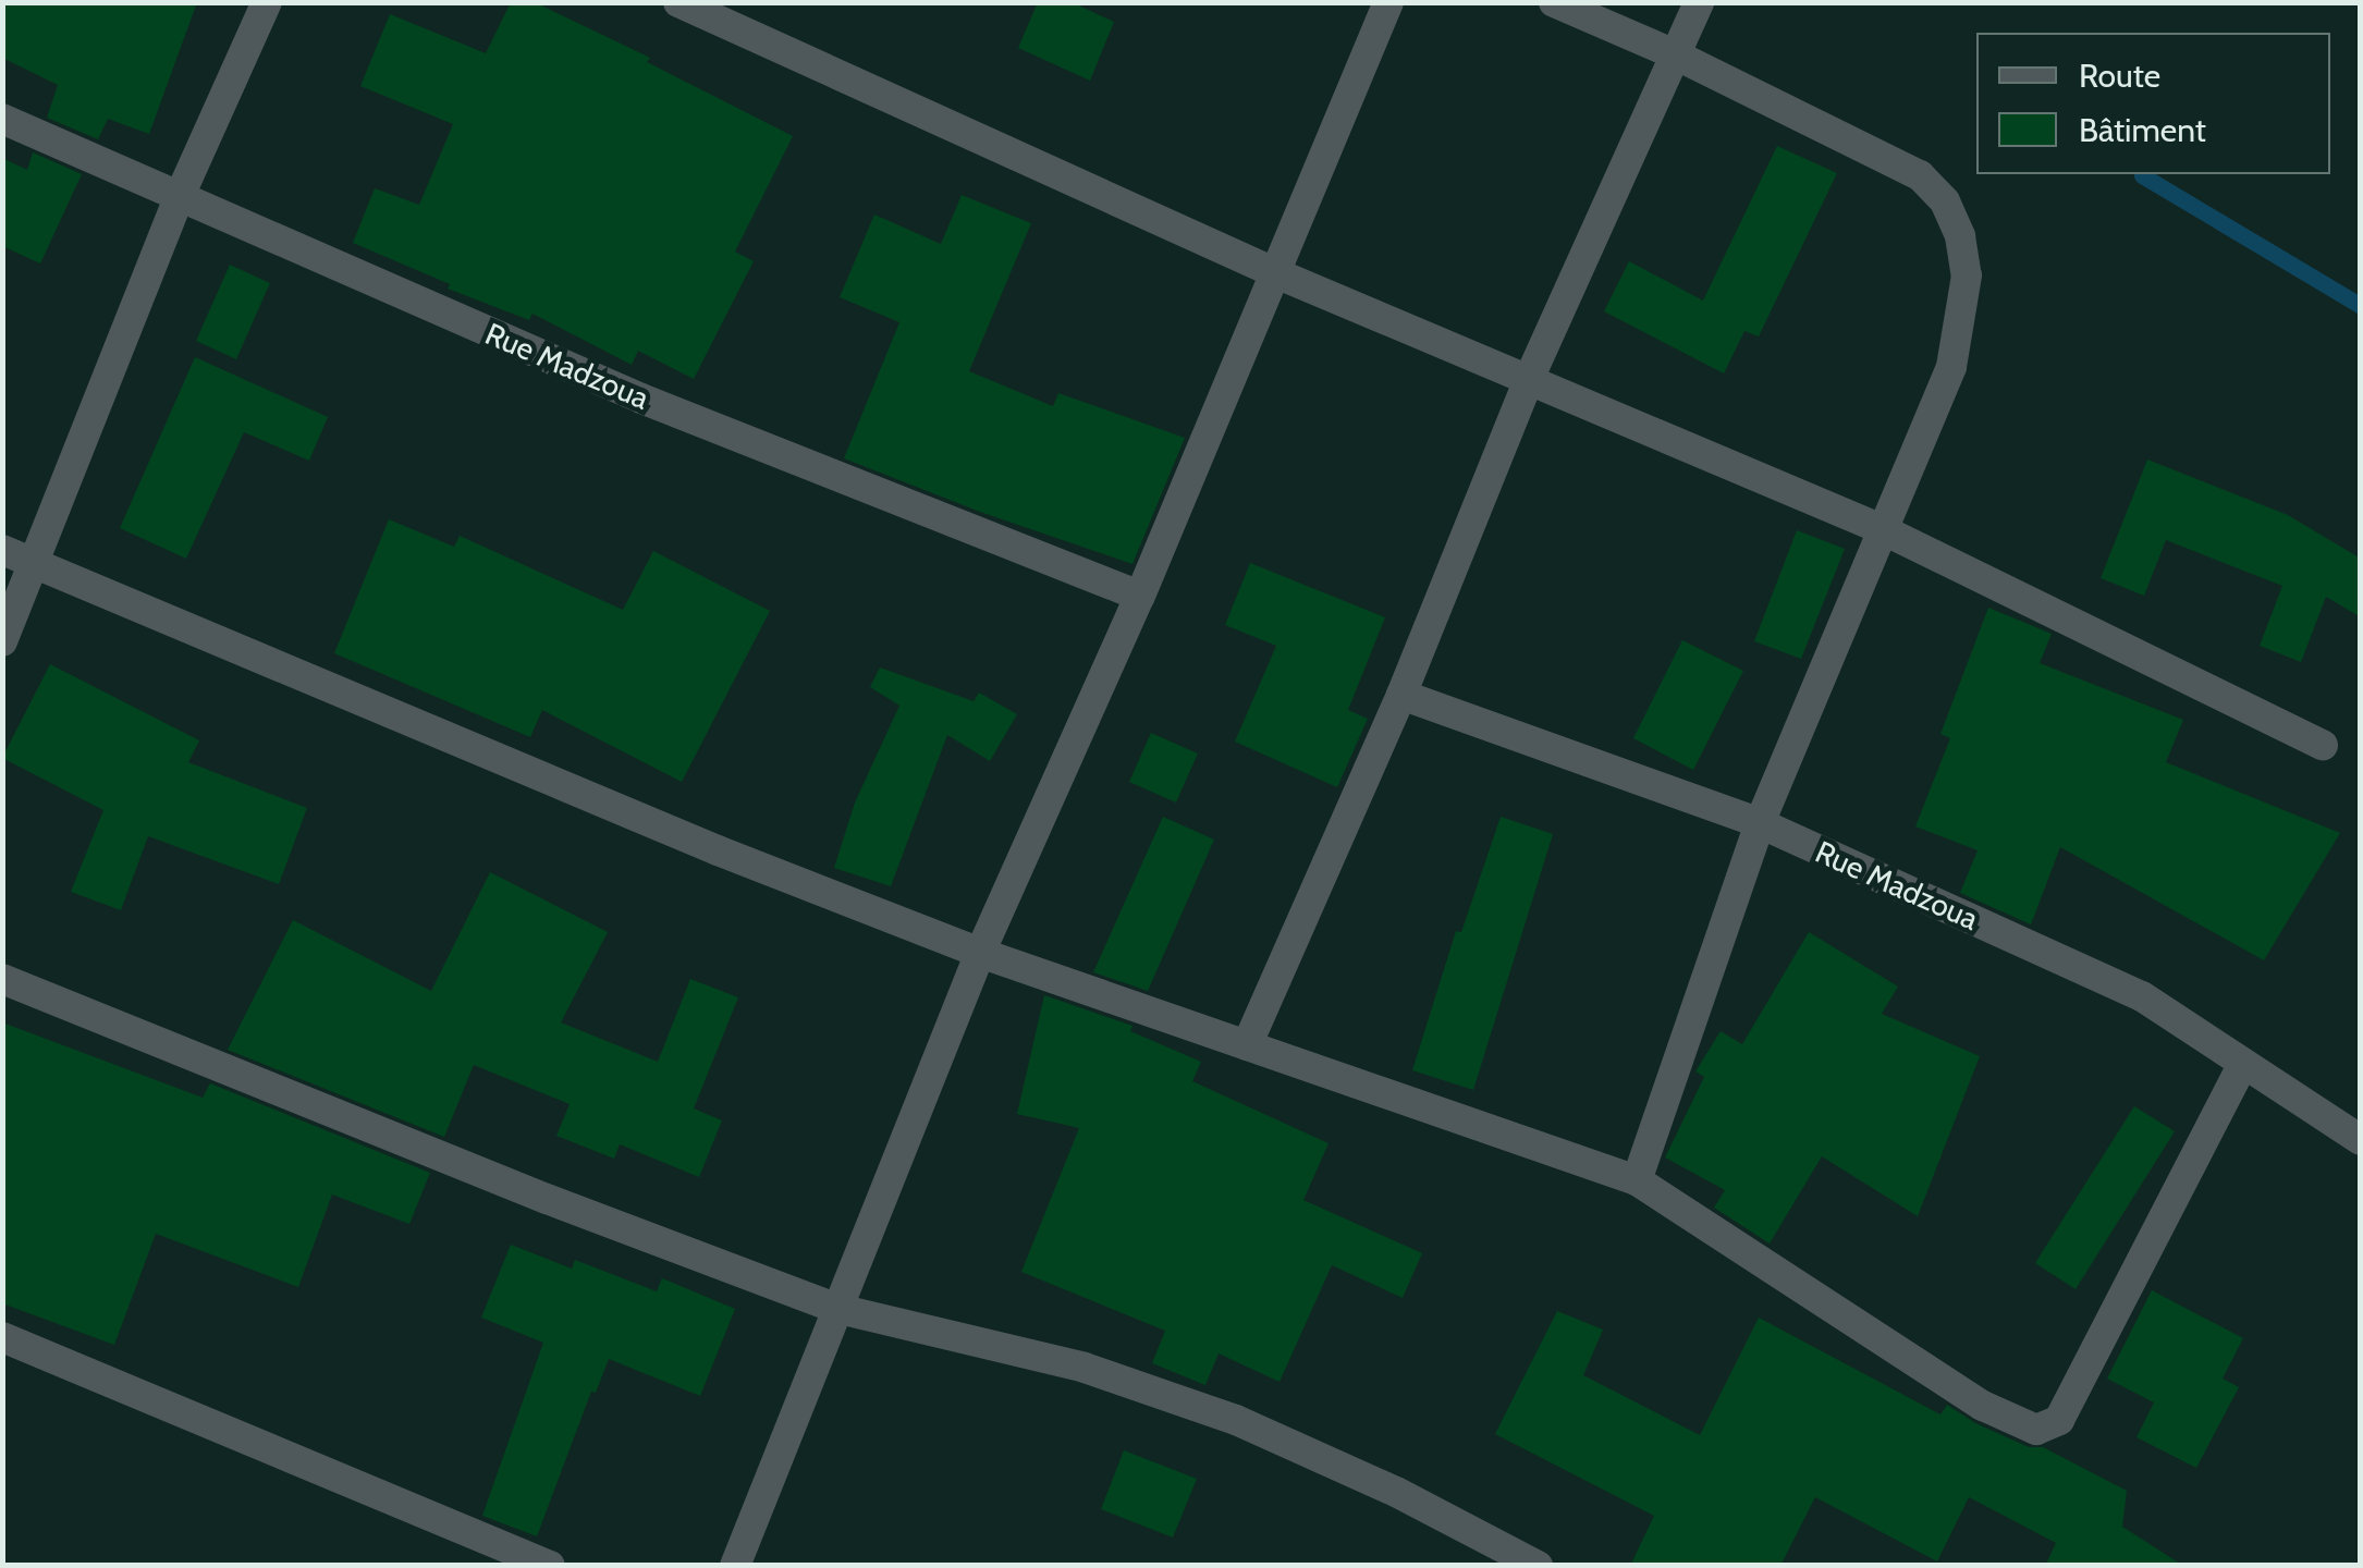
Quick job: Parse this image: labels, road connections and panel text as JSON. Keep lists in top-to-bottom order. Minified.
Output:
{"streets":{"street":["Rue Madzoua"]},"legend":["Route","Bâtiment"]}
